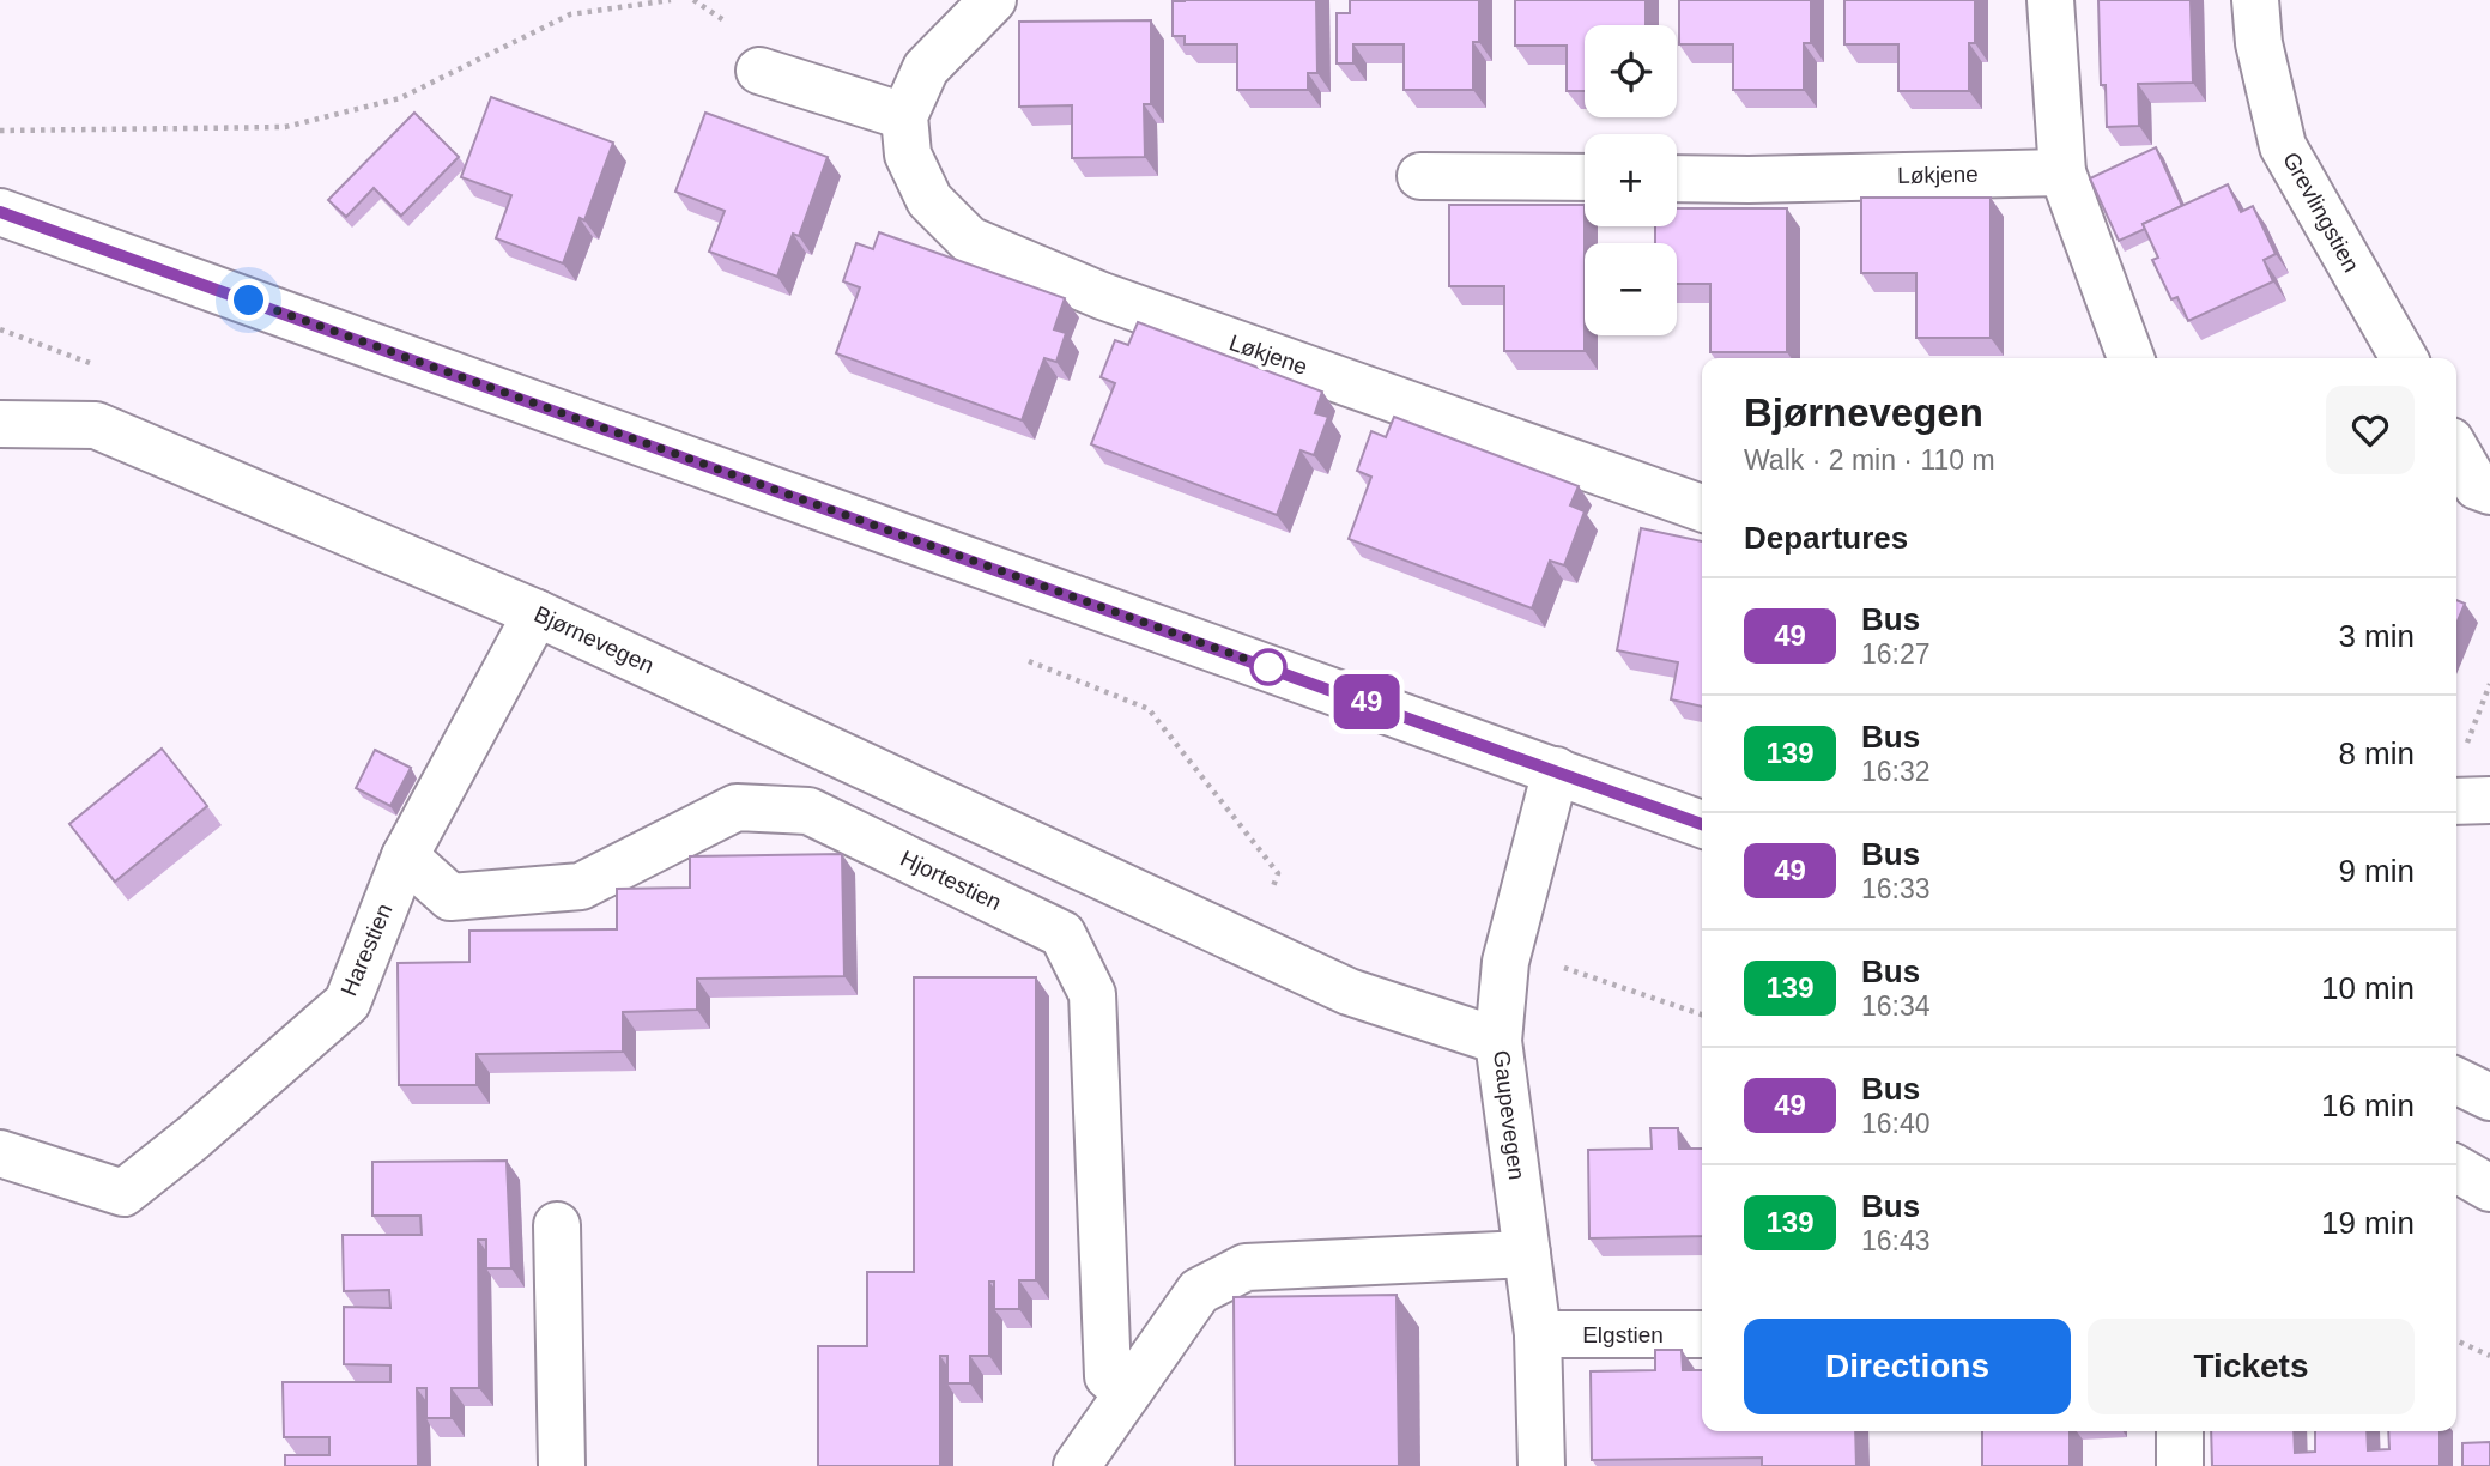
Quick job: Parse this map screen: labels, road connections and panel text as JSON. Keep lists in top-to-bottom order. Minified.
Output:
{"streets":{"street":["Løkjene","Grevlingstien","Bjørnevegen","Hjortestien","Harestien","Gaupevegen","Elgstien"]},"crossings":[["Bjørnevegen","Harestien"],["Bjørnevegen","Gaupevegen"],["Hjortestien","Harestien"],["Gaupevegen","Elgstien"]],"lines":["bus line 49"],"page":{"on_map":"49","map_buttons":["+","−"],"heading":[["Bjørnevegen","Walk · 2 min · 110 m"],"Departures"],"list":[{"mark":"49","name":"Bus","note":"16:27","value":"3 min"},{"mark":"139","name":"Bus","note":"16:32","value":"8 min"},{"mark":"49","name":"Bus","note":"16:33","value":"9 min"},{"mark":"139","name":"Bus","note":"16:34","value":"10 min"},{"mark":"49","name":"Bus","note":"16:40","value":"16 min"},{"mark":"139","name":"Bus","note":"16:43","value":"19 min"}],"buttons":["Directions","Tickets"]}}
